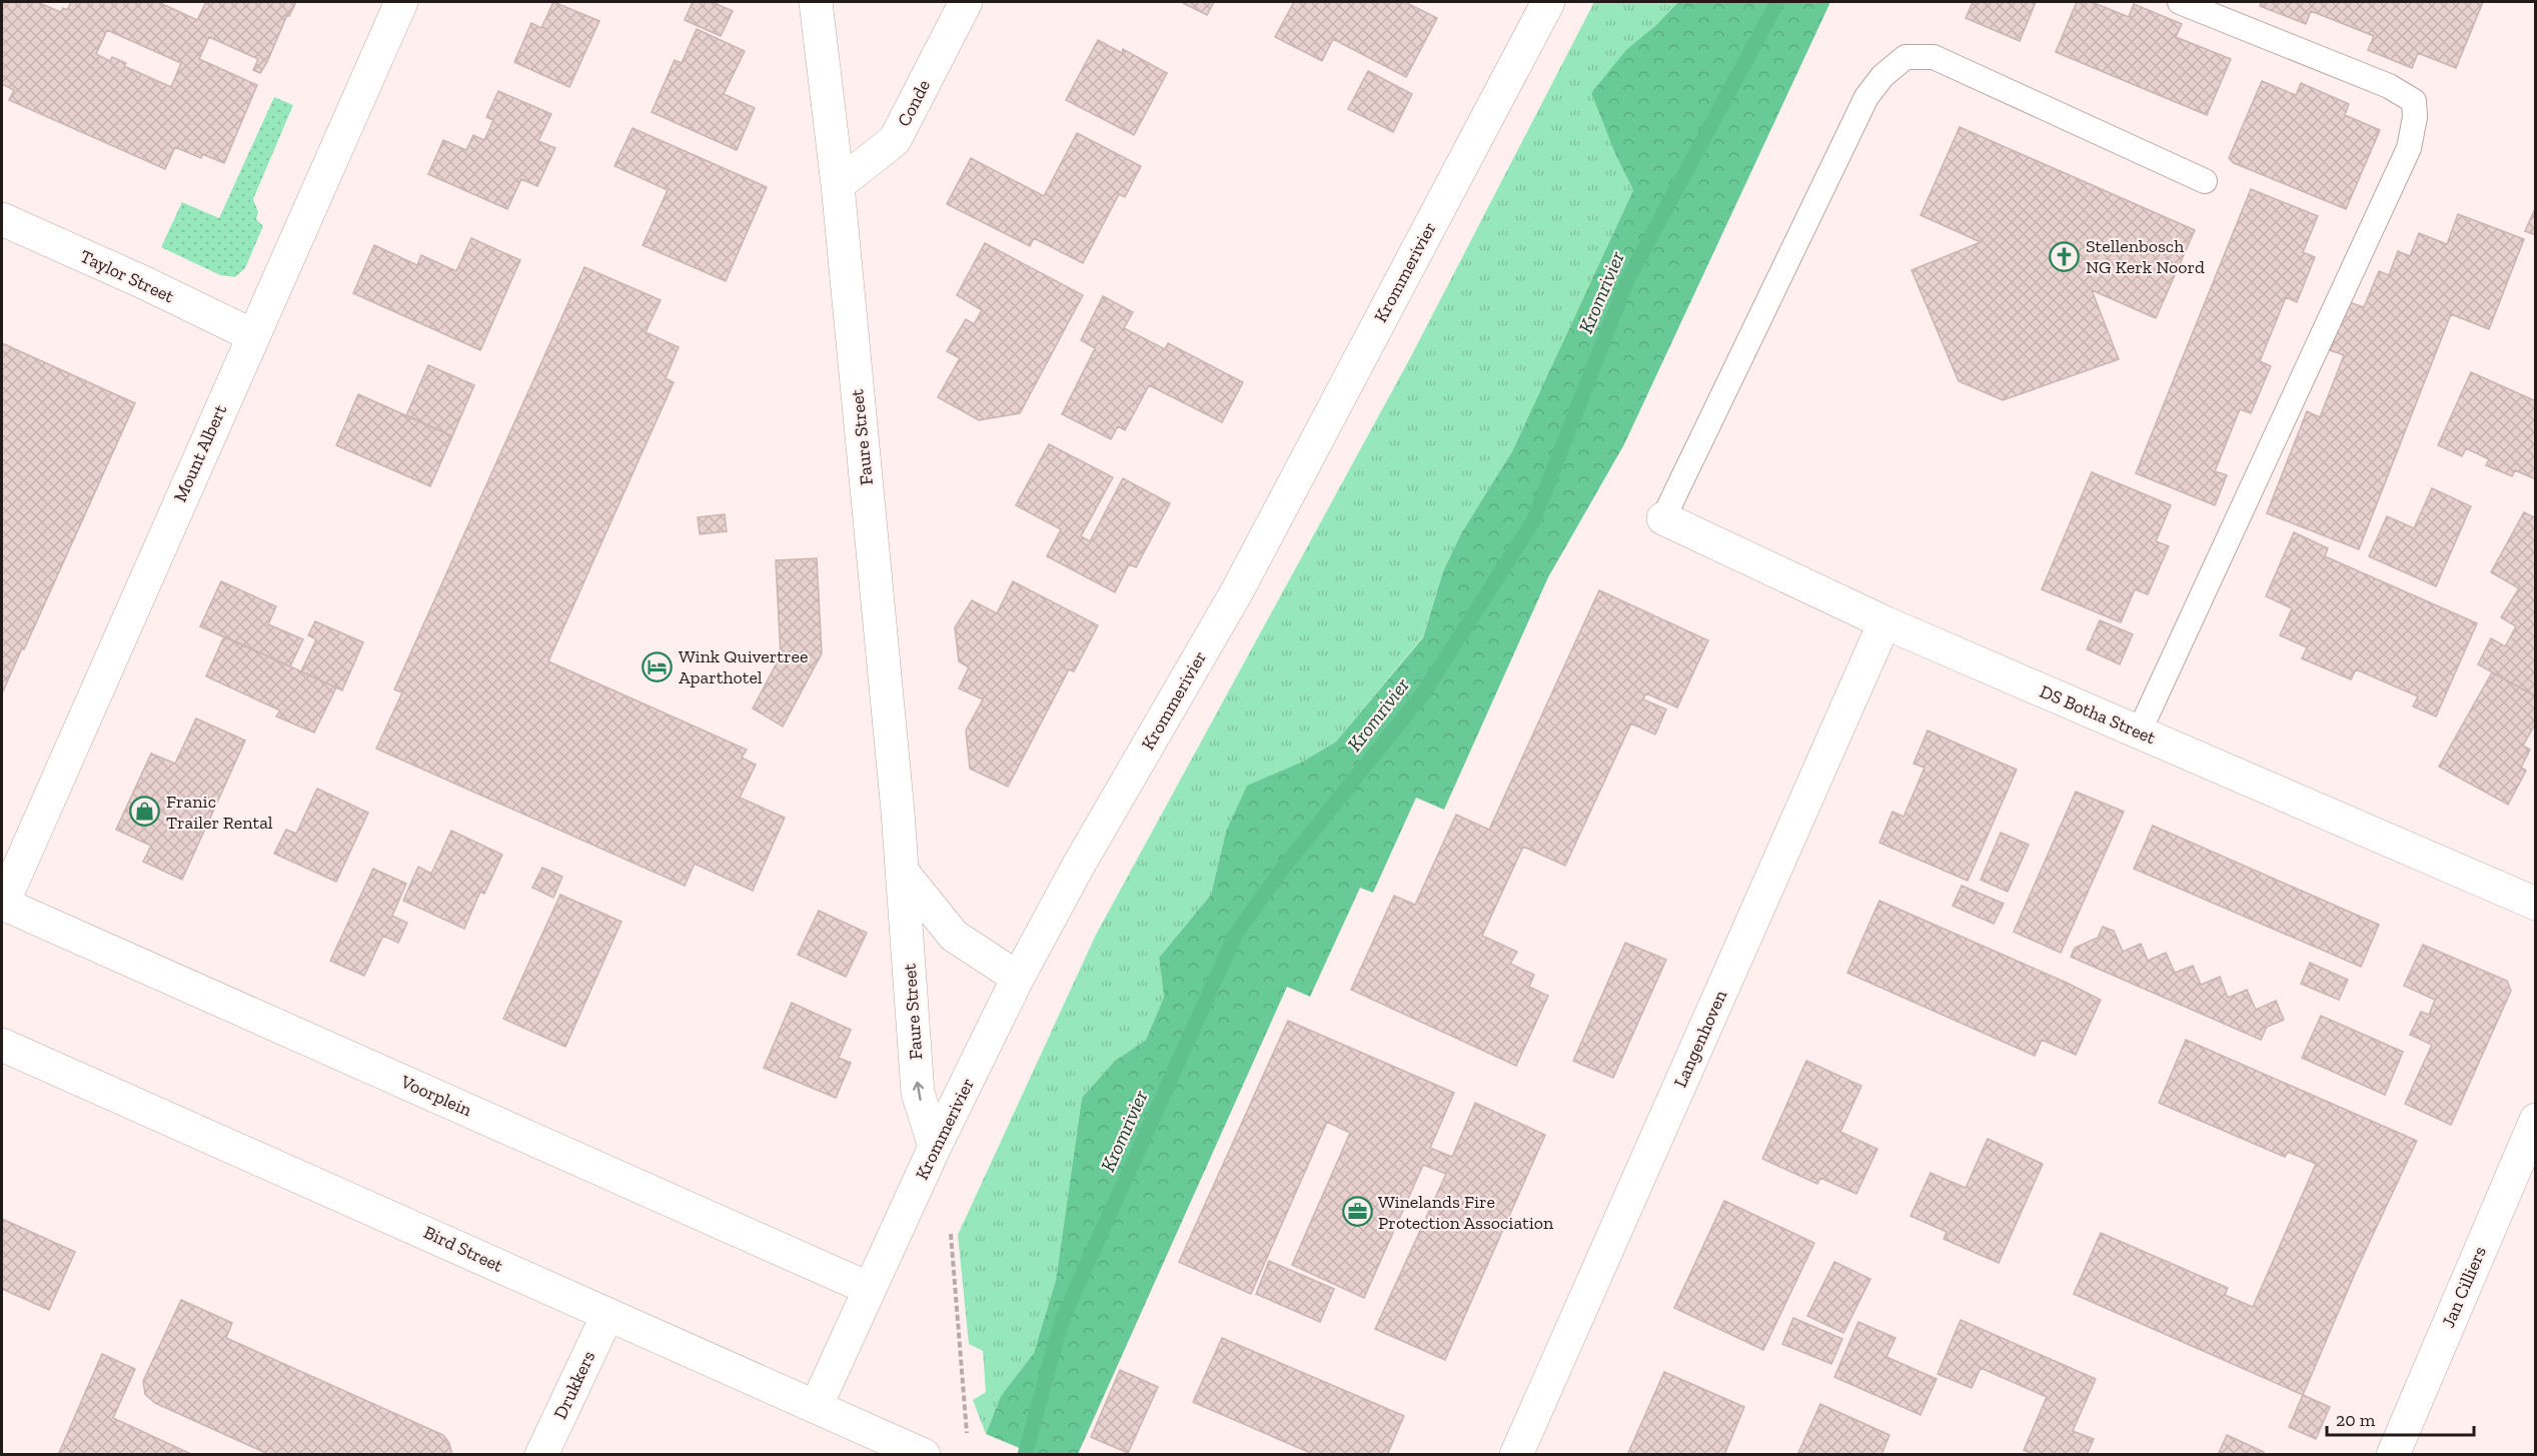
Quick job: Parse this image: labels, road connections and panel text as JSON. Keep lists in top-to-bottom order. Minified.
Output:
{"streets":{"street":["Conde","Krommerivier","Taylor Street","Faure Street","Mount Albert","DS Botha Street","Langenhoven","Voorplein","Bird Street","Jan Cilliers","Drukkers"]},"crossings":[["Conde","Faure Street"],["Krommerivier","Faure Street"],["Krommerivier","Voorplein"],["Krommerivier","Bird Street"],["Taylor Street","Mount Albert"],["Mount Albert","Voorplein"],["DS Botha Street","Langenhoven"],["Bird Street","Drukkers"]],"water":["Kromrivier"],"places":{"church":["Stellenbosch NG Kerk Noord"],"hotel":["Wink Quivertree Aparthotel"],"shop":["Franic Trailer Rental"],"office":["Winelands Fire Protection Association"]},"scale_bar":"20 m"}
